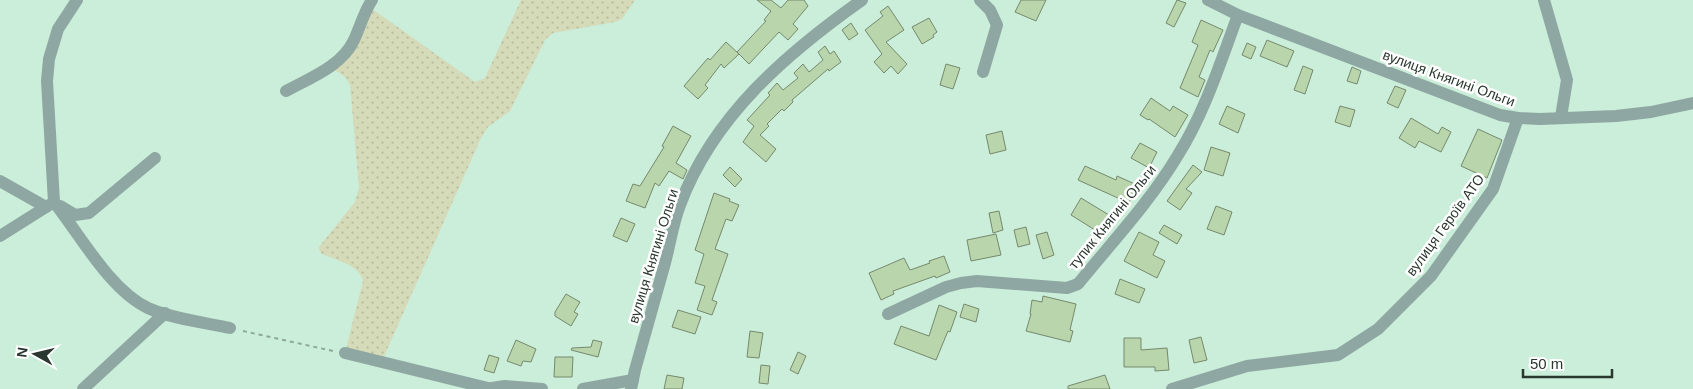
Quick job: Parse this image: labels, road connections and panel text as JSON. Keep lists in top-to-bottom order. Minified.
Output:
{"streets":{"street":["вулиця Княгині Ольги","тупик Княгині Ольги","вулиця Героїв АТО"]},"crossings":[["вулиця Княгині Ольги","тупик Княгині Ольги"],["вулиця Княгині Ольги","вулиця Героїв АТО"]],"scale_bar":"50 m","north":"left"}
